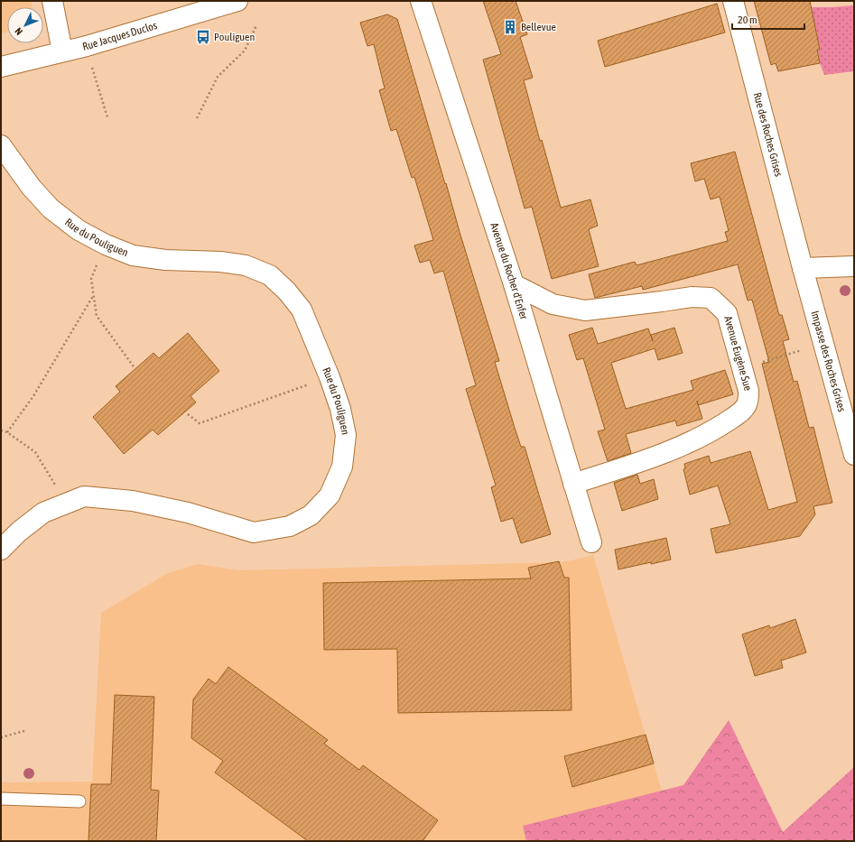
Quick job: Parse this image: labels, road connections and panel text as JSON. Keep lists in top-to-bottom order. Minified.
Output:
{"streets":{"street":["Rue Jacques Duclos","Rue des Roches Grises","Rue du Pouliguen","Avenue du Rocher d'Enfer","Avenue Eugène Sue","Impasse des Roches Grises"]},"crossings":[["Rue des Roches Grises","Impasse des Roches Grises"],["Avenue du Rocher d'Enfer","Avenue Eugène Sue"]],"places":{"building":["Bellevue"],"bus stop":["Pouliguen"]},"scale_bar":"20 m","north":"bottom left"}
